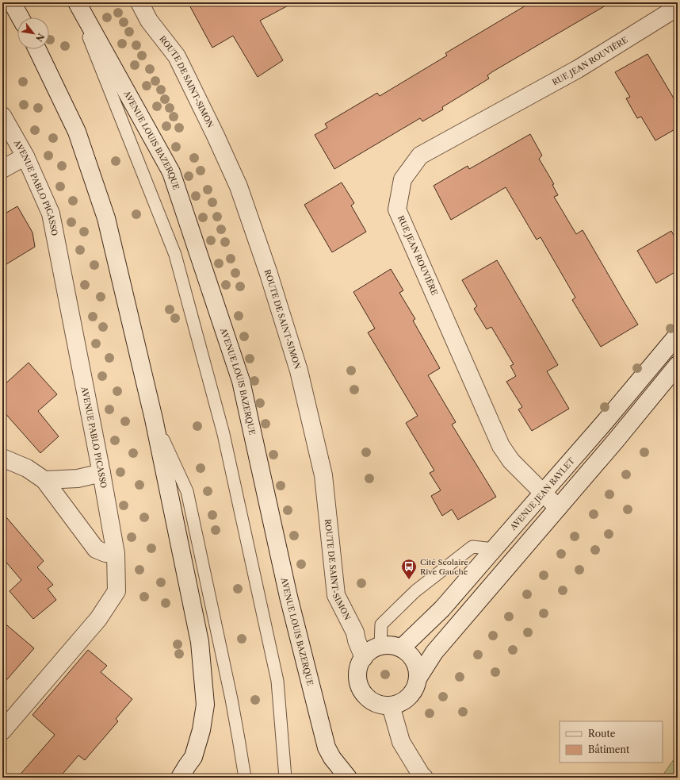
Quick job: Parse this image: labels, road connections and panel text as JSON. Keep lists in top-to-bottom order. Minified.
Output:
{"streets":{"street":["RUE JEAN ROUVIÈRE","ROUTE DE SAINT-SIMON","AVENUE LOUIS BAZERQUE","AVENUE PABLO PICASSO","AVENUE JEAN BAYLET"]},"crossings":[["RUE JEAN ROUVIÈRE","AVENUE JEAN BAYLET"],["ROUTE DE SAINT-SIMON","AVENUE JEAN BAYLET"]],"places":{"bus stop":["Cité Scolaire Rive Gauche"]},"legend":["Route","Bâtiment"],"north":"bottom right"}
